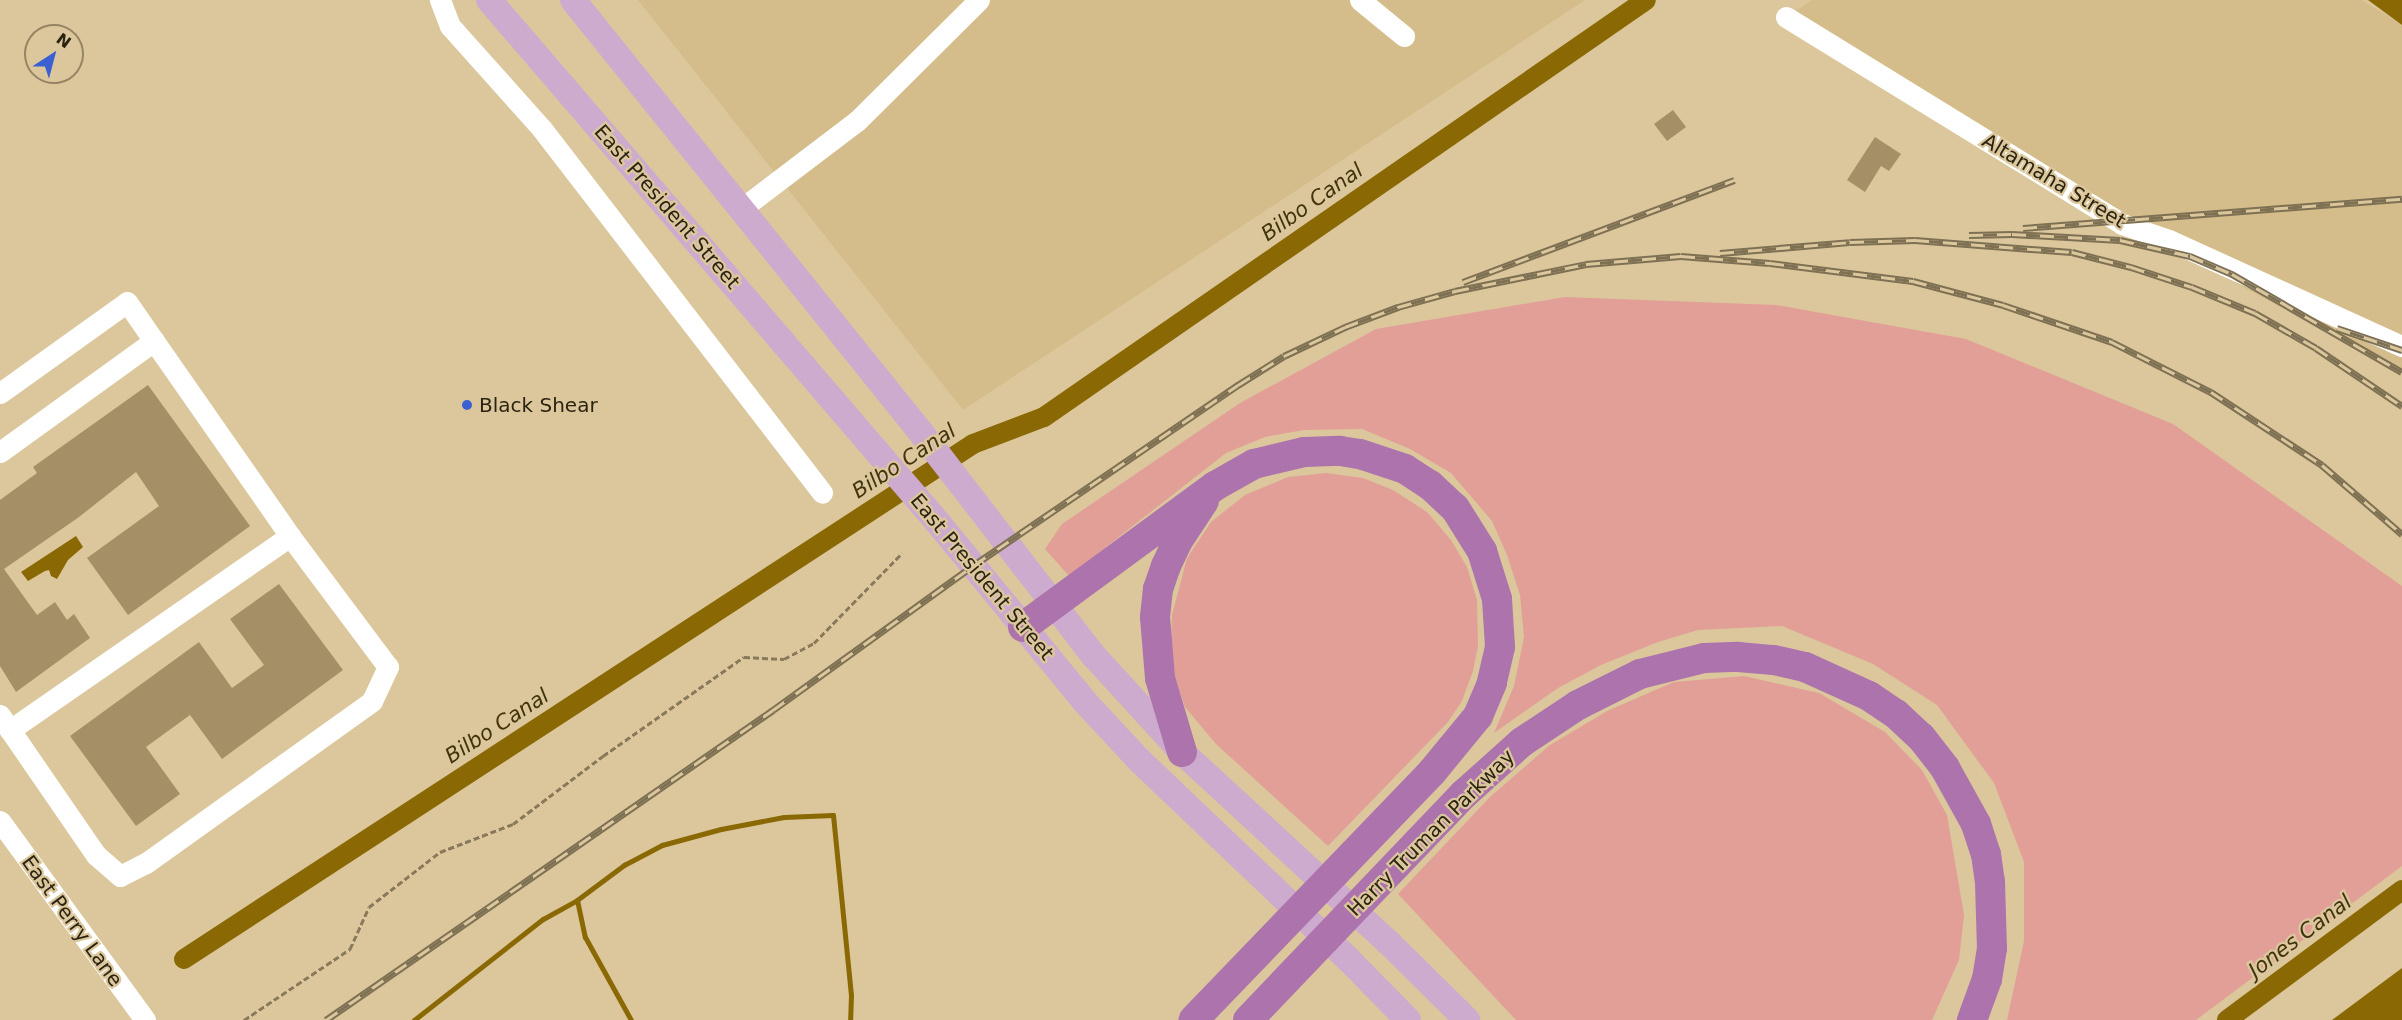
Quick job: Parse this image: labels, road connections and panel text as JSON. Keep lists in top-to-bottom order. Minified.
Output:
{"streets":{"highway":["Harry Truman Parkway"],"main road":["East President Street"],"street":["Altamaha Street","East Perry Lane"]},"crossings":[["East President Street","Harry Truman Parkway"]],"water":["Bilbo Canal","Jones Canal"],"places":["Black Shear"],"north":"top right"}
